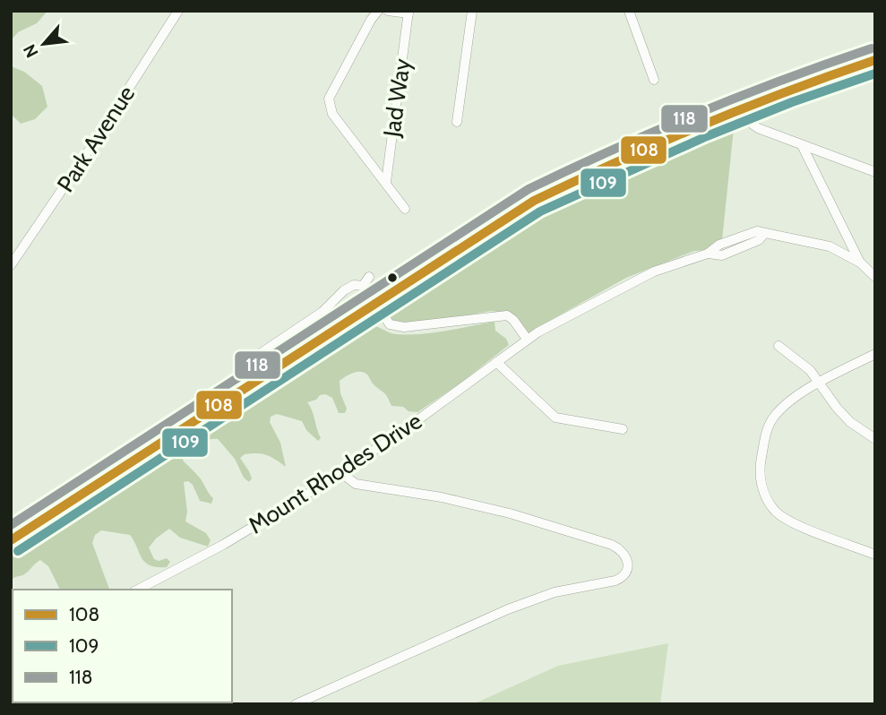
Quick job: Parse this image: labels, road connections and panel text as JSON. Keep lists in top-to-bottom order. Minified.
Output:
{"streets":{"street":["Jad Way","Park Avenue","Mount Rhodes Drive"]},"lines":["transit line 118","transit line 108","transit line 109"],"legend":["108","109","118"],"north":"bottom left"}
